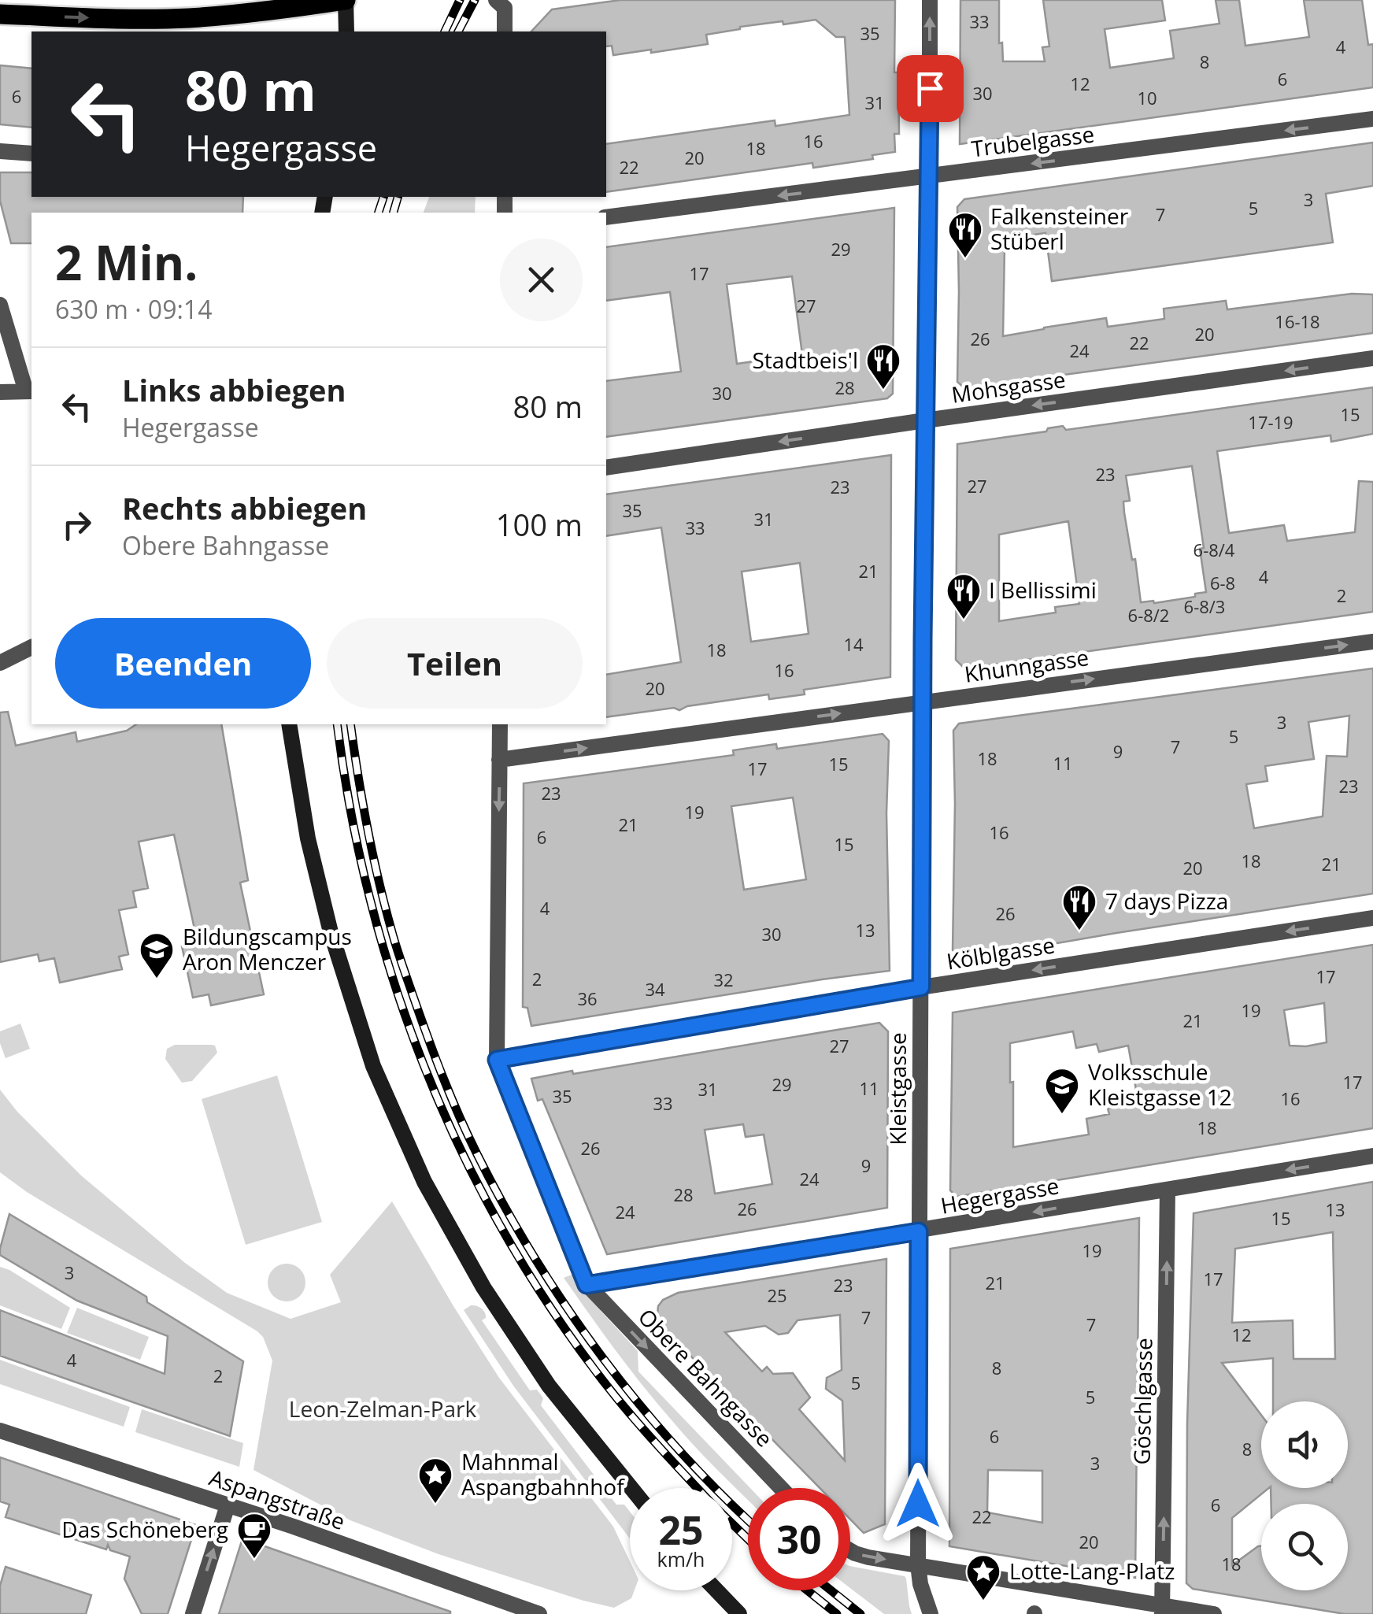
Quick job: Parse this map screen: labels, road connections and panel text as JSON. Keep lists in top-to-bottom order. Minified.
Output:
{"streets":{"street":["Trubelgasse","Mohsgasse","Khunngasse","Kölblgasse","Kleistgasse","Hegergasse","Obere Bahngasse","Göschlgasse","Aspangstraße"]},"crossings":[["Trubelgasse","Kleistgasse"],["Mohsgasse","Kleistgasse"],["Khunngasse","Kleistgasse"],["Kölblgasse","Kleistgasse"],["Kölblgasse","Obere Bahngasse"],["Kleistgasse","Hegergasse"],["Hegergasse","Obere Bahngasse"],["Hegergasse","Göschlgasse"]],"one_way":["Trubelgasse","Mohsgasse","Khunngasse","Kölblgasse","Hegergasse","Göschlgasse"],"parks":["Leon-Zelman-Park"],"places":{"restaurant":["Falkensteiner Stüberl","Stadtbeis'l","I Bellissimi","7 days Pizza"],"school or university":["Bildungscampus Aron Menczer","Volksschule Kleistgasse 12"],"place":["Mahnmal Aspangbahnhof","Lotte-Lang-Platz"],"cafe":["Das Schöneberg"]},"house_numbers":["33","35","4","8","6","12","30","6","10","31","16","18","20","22","3","5","7","29","17","27","16-18","20","26","22","24","28","30","15","17-19","23","27","23","35","31","33","6-8/4","21","4","6-8","2","6-8/3","6-8/2","14","18","16","20","3","5","7","9","18","11","15","17","23","23","19","21","16","6","15","18","21","20","4","26","13","30","17","2","32","34","36","19","21","27","17","29","11","31","35","16","33","18","26","9","24","28","26","13","24","15","19","3","17","21","23","25","7","7","12","4","8","2","5","5","6","8","3","6","22","20","18"],"page":{"turn":["80 m","Hegergasse"],"heading":["2 Min.","630 m · 09:14"],"list":[{"name":"Links abbiegen","note":"Hegergasse","value":"80 m"},{"name":"Rechts abbiegen","note":"Obere Bahngasse","value":"100 m"}],"buttons":["Beenden","Teilen"],"speed":"25 km/h","limit":"30"}}
